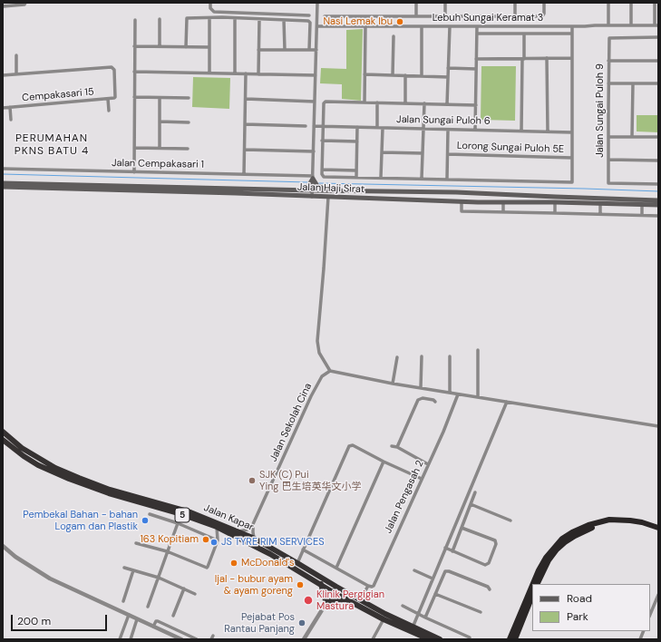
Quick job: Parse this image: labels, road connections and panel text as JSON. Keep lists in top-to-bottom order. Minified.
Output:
{"streets":{"highway":["5","Jalan Kapar"],"main road":["Jalan Haji Sirat"],"street":["Lebuh Sungai Keramat 3","Cempakasari 15","Jalan Sungai Puloh 9","Jalan Sungai Puloh 6","Lorong Sungai Puloh 5E","Jalan Cempakasari 1","Jalan Sekolah Cina","Jalan Pengasah 2"]},"crossings":[["Jalan Pengasah 2","Jalan Kapar"]],"districts":["PERUMAHAN PKNS BATU 4"],"places":["Nasi Lemak Ibu","SJK (C) Pui Ying 巴生培英华文小学","Pembekal Bahan - bahan Logam dan Plastik","163 Kopitiam","JS TYRE RIM SERVICES","McDonald's","Ijal - bubur ayam & ayam goreng","Klinik Pergigian Mastura","Pejabat Pos Rantau Panjang"],"legend":["Road","Park"],"scale_bar":"200 m"}
